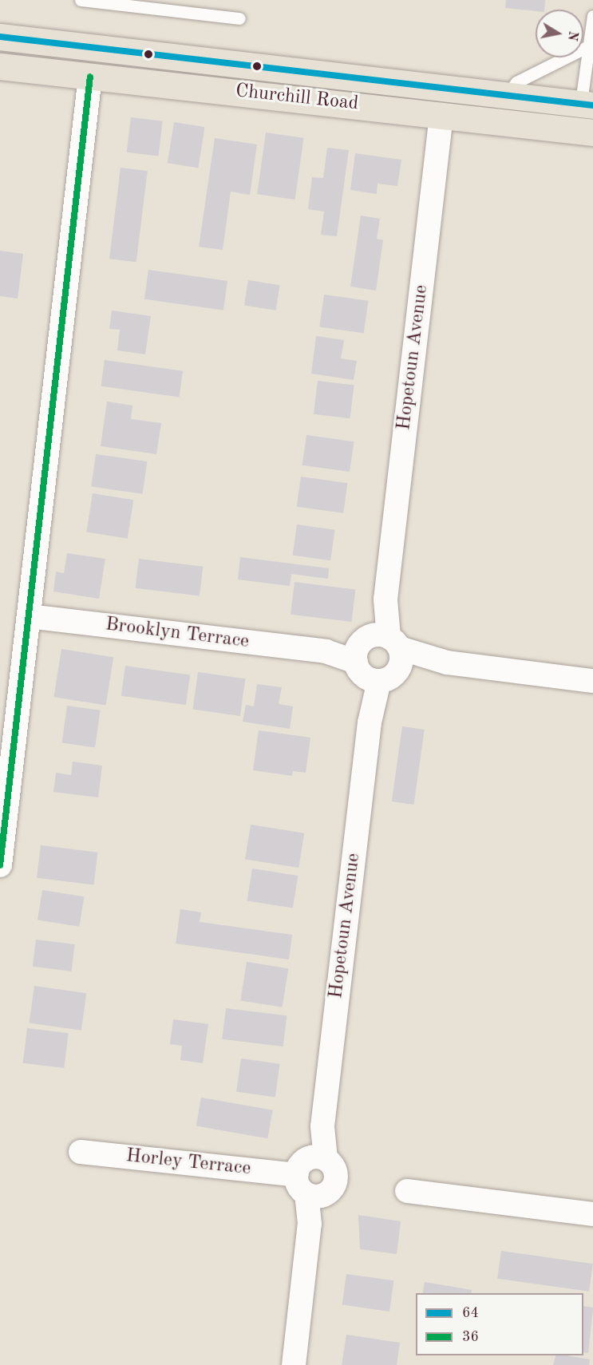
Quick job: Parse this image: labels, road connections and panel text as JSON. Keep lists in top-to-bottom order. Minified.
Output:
{"streets":{"main road":["Churchill Road"],"street":["Hopetoun Avenue","Brooklyn Terrace","Horley Terrace"]},"crossings":[["Churchill Road","Hopetoun Avenue"],["Hopetoun Avenue","Brooklyn Terrace"],["Hopetoun Avenue","Horley Terrace"]],"lines":["transit line 64","transit line 36"],"legend":["64","36"],"north":"right"}
